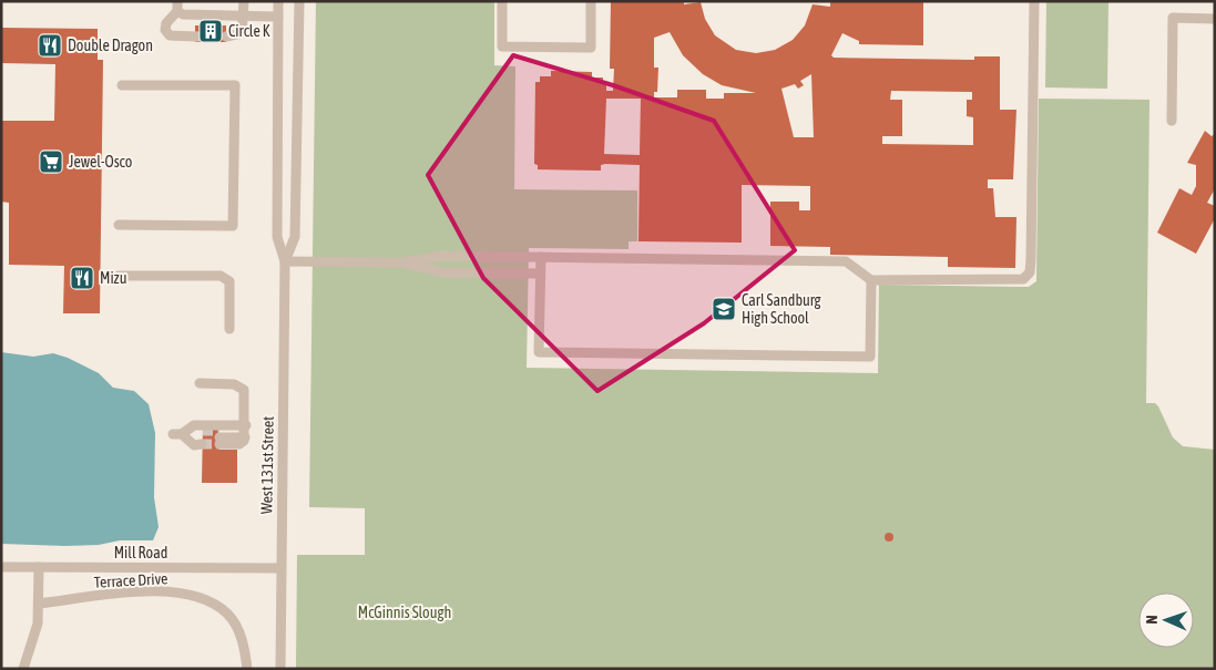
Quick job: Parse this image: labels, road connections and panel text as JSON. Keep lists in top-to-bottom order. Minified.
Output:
{"streets":{"street":["West 131st Street","Mill Road","Terrace Drive"]},"crossings":[["West 131st Street","Mill Road"]],"parks":["McGinnis Slough"],"places":{"building":["Circle K"],"restaurant":["Double Dragon","Mizu"],"supermarket":["Jewel-Osco"],"school or university":["Carl Sandburg High School"]},"north":"left"}
